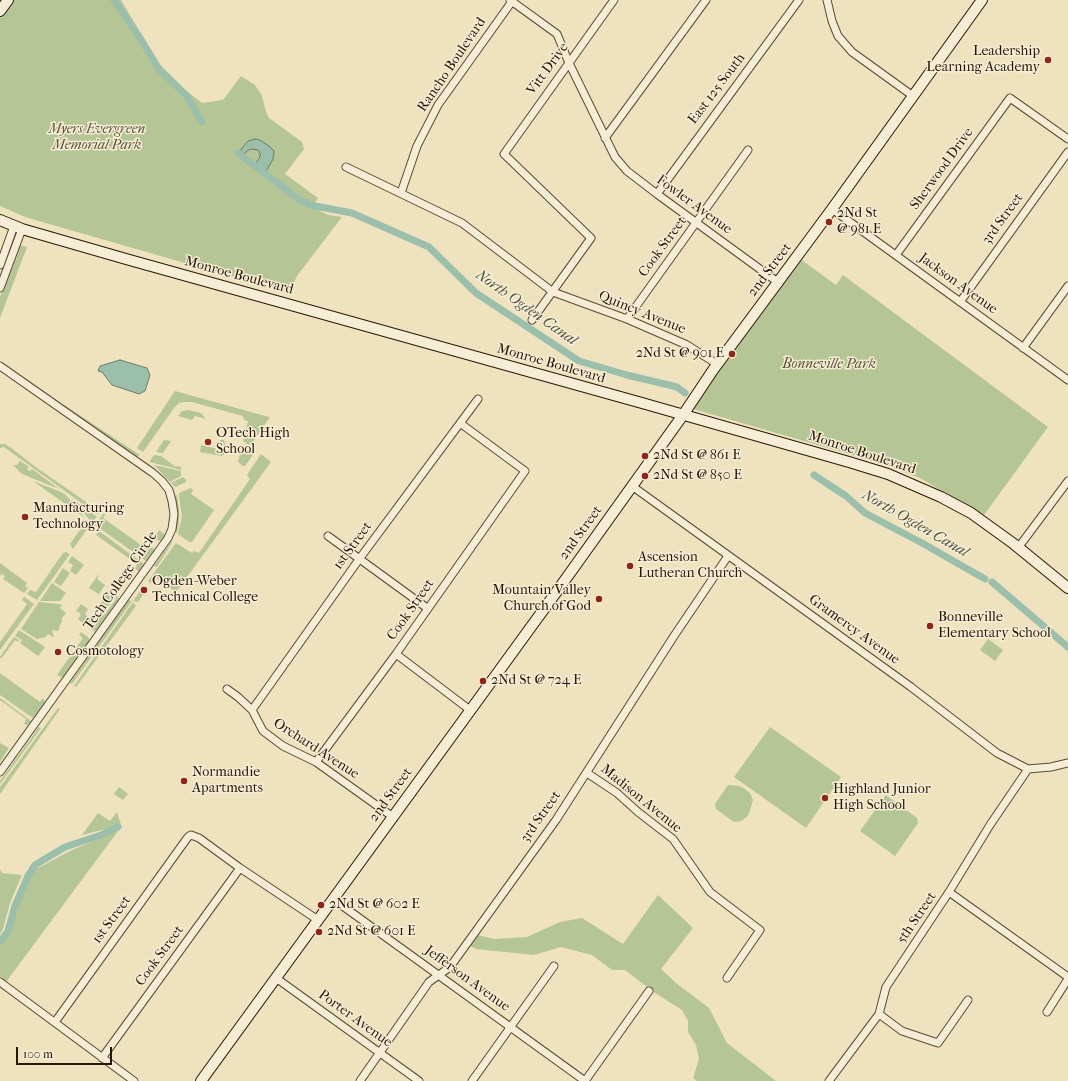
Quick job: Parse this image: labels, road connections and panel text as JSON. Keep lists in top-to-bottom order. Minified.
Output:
{"streets":{"main road":["2nd Street","Monroe Boulevard"],"street":["Rancho Boulevard","Vitt Drive","East 125 South","Sherwood Drive","Fowler Avenue","3rd Street","Cook Street","Jackson Avenue","Quincy Avenue","1st Street","Tech College Circle","Gramercy Avenue","Orchard Avenue","Madison Avenue","5th Street","Jefferson Avenue","Porter Avenue"]},"crossings":[["Rancho Boulevard","Fowler Avenue"],["Rancho Boulevard","Quincy Avenue"],["Vitt Drive","Fowler Avenue"],["Vitt Drive","Quincy Avenue"],["East 125 South","Fowler Avenue"],["Sherwood Drive","Jackson Avenue"],["Fowler Avenue","Cook Street"],["Fowler Avenue","2nd Street"],["3rd Street","Jackson Avenue"],["3rd Street","Gramercy Avenue"],["3rd Street","Madison Avenue"],["3rd Street","Jefferson Avenue"],["3rd Street","Porter Avenue"],["Cook Street","Quincy Avenue"],["Cook Street","1st Street"],["Cook Street","Orchard Avenue"],["2nd Street","Monroe Boulevard"],["2nd Street","Jackson Avenue"],["2nd Street","Quincy Avenue"],["2nd Street","Gramercy Avenue"],["2nd Street","Orchard Avenue"],["2nd Street","Jefferson Avenue"],["2nd Street","Porter Avenue"],["1st Street","Orchard Avenue"],["Gramercy Avenue","5th Street"]],"water":["North Ogden Canal"],"parks":["Myers Evergreen Memorial Park","Bonneville Park"],"places":["Leadership Learning Academy","2Nd St @ 981 E","2Nd St @ 901 E","OTech High School","2Nd St @ 861 E","2Nd St @ 850 E","Manufacturing Technology","Ascension Lutheran Church","Ogden-Weber Technical College","Mountain Valley Church of God","Bonneville Elementary School","Cosmotology","2Nd St @ 724 E","Normandie Apartments","Highland Junior High School","2Nd St @ 602 E","2Nd St @ 601 E"],"scale_bar":"100 m"}
